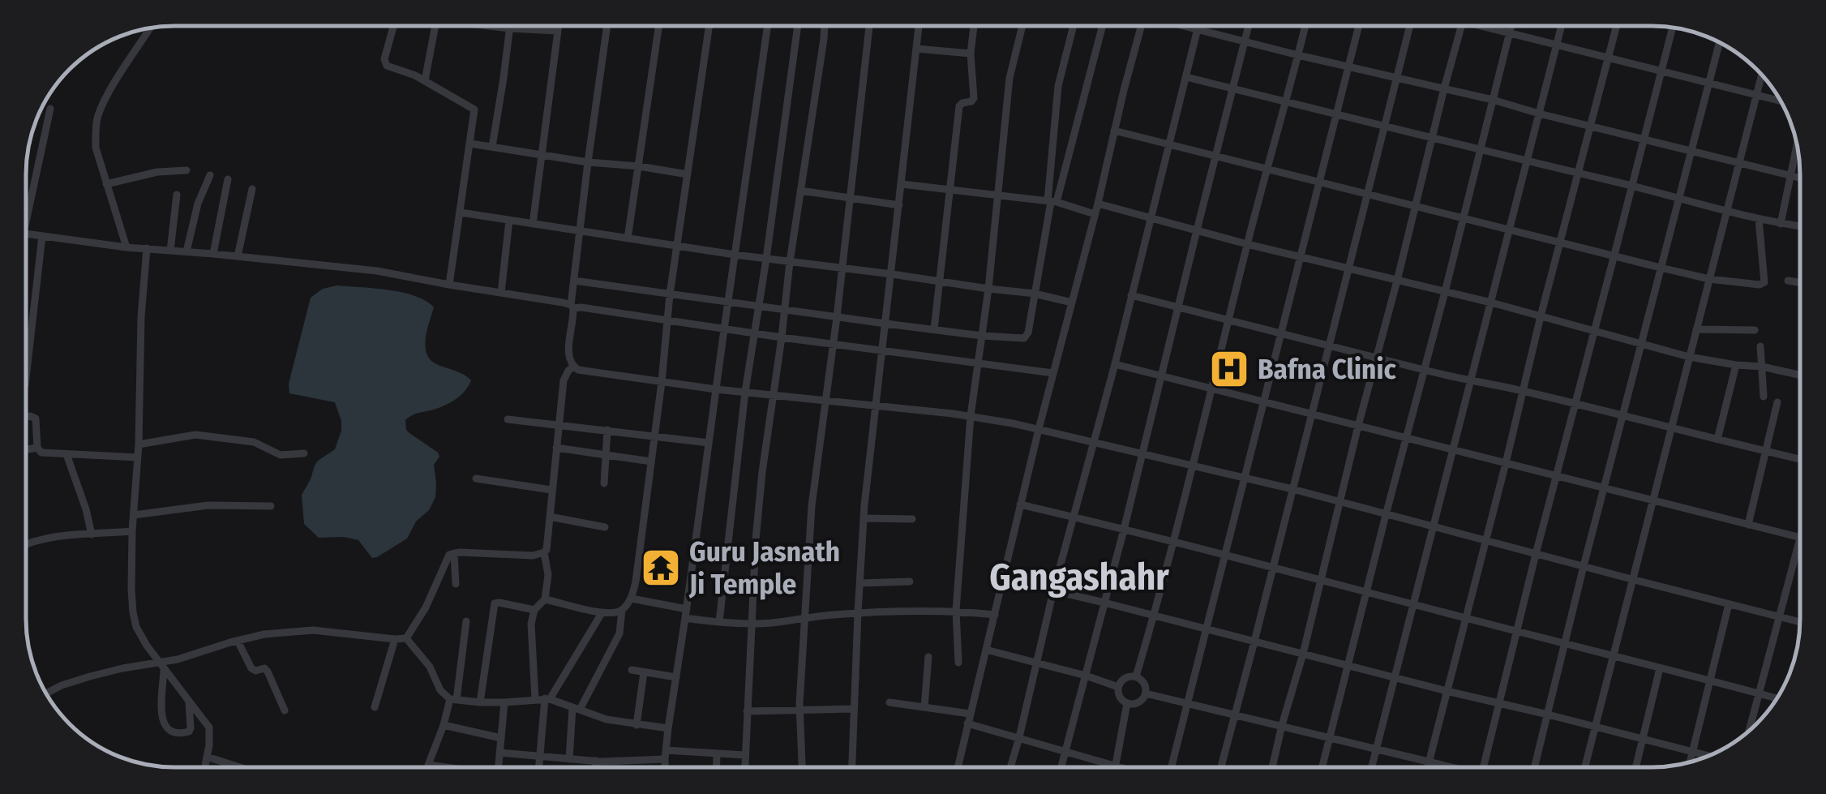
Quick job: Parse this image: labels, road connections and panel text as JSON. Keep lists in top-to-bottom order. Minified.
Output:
{"districts":["Gangashahr"],"places":{"hospital":["Bafna Clinic"],"temple":["Guru Jasnath Ji Temple"]}}
